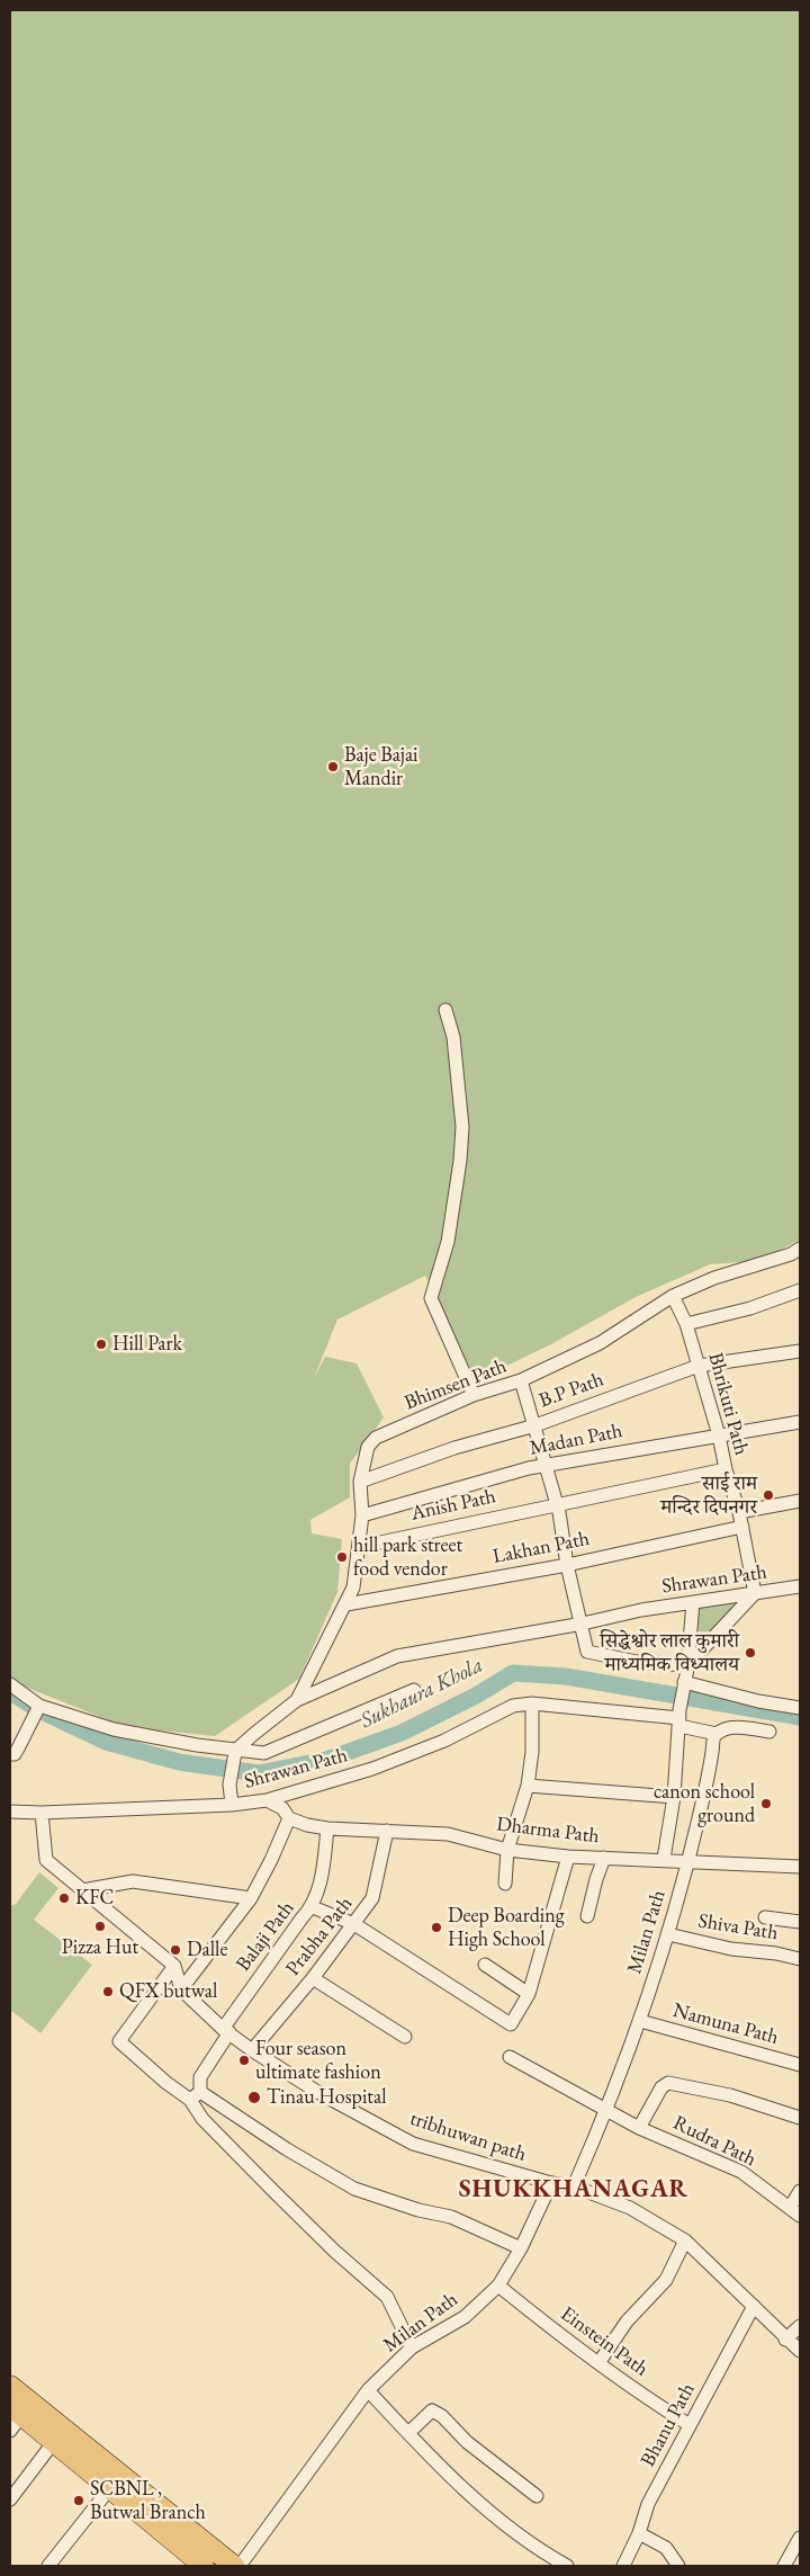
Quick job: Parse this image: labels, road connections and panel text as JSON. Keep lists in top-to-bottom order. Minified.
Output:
{"streets":{"street":["Bhimsen Path","B.P Path","Bhrikuti Path","Madan Path","Anish Path","Lakhan Path","Shrawan Path","Dharma Path","Shiva Path","Milan Path","Balaji Path","Prabha Path","Namuna Path","tribhuwan path","Rudra Path","Einstein Path","Bhanu Path"]},"crossings":[["Bhimsen Path","B.P Path"],["Bhimsen Path","Bhrikuti Path"],["Bhimsen Path","Madan Path"],["Bhimsen Path","Anish Path"],["Bhimsen Path","Lakhan Path"],["Bhimsen Path","Shrawan Path"],["B.P Path","Bhrikuti Path"],["Bhrikuti Path","Madan Path"],["Bhrikuti Path","Anish Path"],["Bhrikuti Path","Lakhan Path"],["Bhrikuti Path","Shrawan Path"],["Shrawan Path","Dharma Path"],["Shrawan Path","Milan Path"],["Dharma Path","Milan Path"],["Dharma Path","Balaji Path"],["Dharma Path","Prabha Path"],["Shiva Path","Milan Path"],["Milan Path","Namuna Path"],["Milan Path","tribhuwan path"],["Milan Path","Rudra Path"],["Milan Path","Einstein Path"],["Balaji Path","tribhuwan path"],["Prabha Path","tribhuwan path"],["tribhuwan path","Bhanu Path"],["Einstein Path","Bhanu Path"]],"districts":["SHUKKHANAGAR"],"water":["Sukhaura Khola"],"places":["Baje Bajai Mandir","Hill Park","साई राम मन्दिर दिपनगर","hill park street food vendor","सिद्धेश्वोर लाल कुमारी माध्यमिक विध्यालय","canon school ground","KFC","Pizza Hut","Deep Boarding High School","Dalle","QFX butwal","Four season ultimate fashion","Tinau Hospital","SCBNL , Butwal Branch"]}
